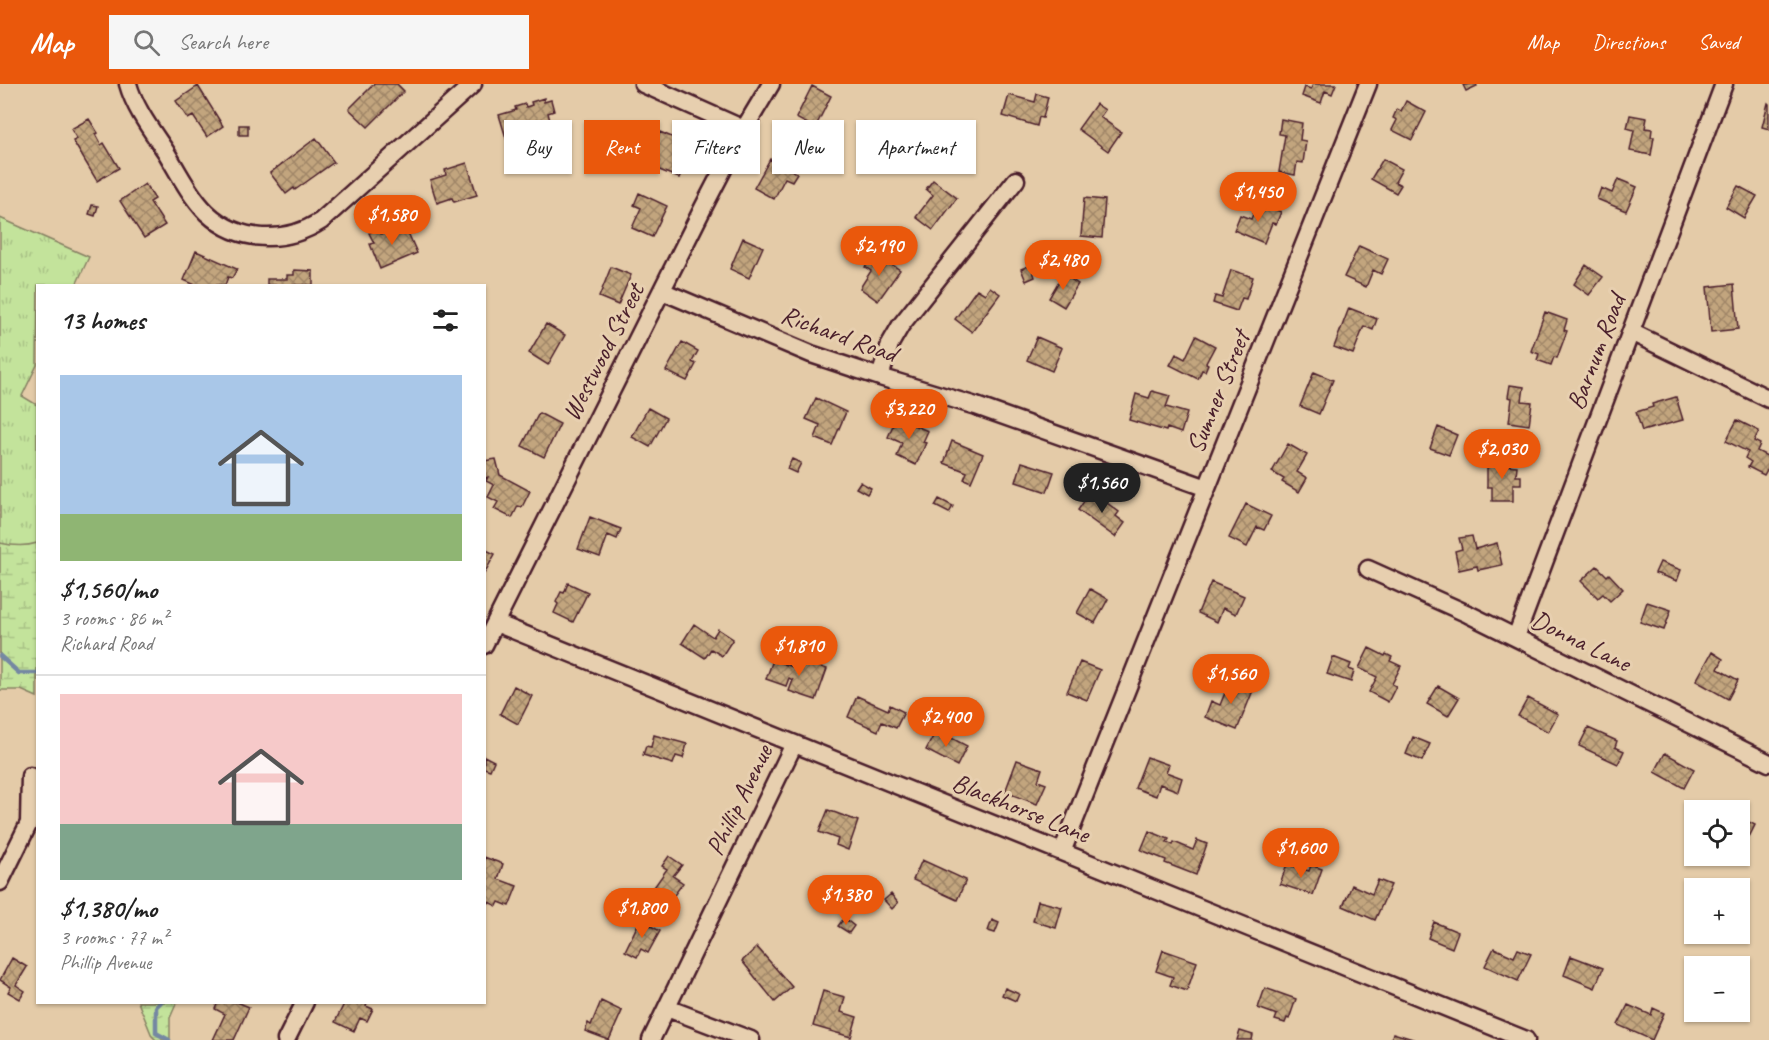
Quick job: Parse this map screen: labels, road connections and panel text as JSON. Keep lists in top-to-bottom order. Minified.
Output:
{"streets":{"street":["Richard Road","Westwood Street","Barnum Road","Sumner Street","Donna Lane","Phillip Avenue","Blackhorse Lane"]},"crossings":[["Richard Road","Westwood Street"],["Richard Road","Sumner Street"],["Westwood Street","Blackhorse Lane"],["Barnum Road","Donna Lane"],["Sumner Street","Blackhorse Lane"],["Phillip Avenue","Blackhorse Lane"]],"page":{"header":"Map","search":"Search here","nav":["Map","Directions","Saved"],"chip":["Buy","Rent","Filters","New","Apartment"],"price":["$1,450","$1,580","$2,190","$2,480","$3,220","$2,030","$1,560","$1,810","$1,560","$2,400","$1,600","$1,380","$1,800"],"heading":"13 homes","list":[{"name":"$1,560/mo","note":"3 rooms · 86 m² · Richard Road"},{"name":"$1,380/mo","note":"3 rooms · 77 m² · Phillip Avenue"}],"map_buttons":["+","−"]}}
